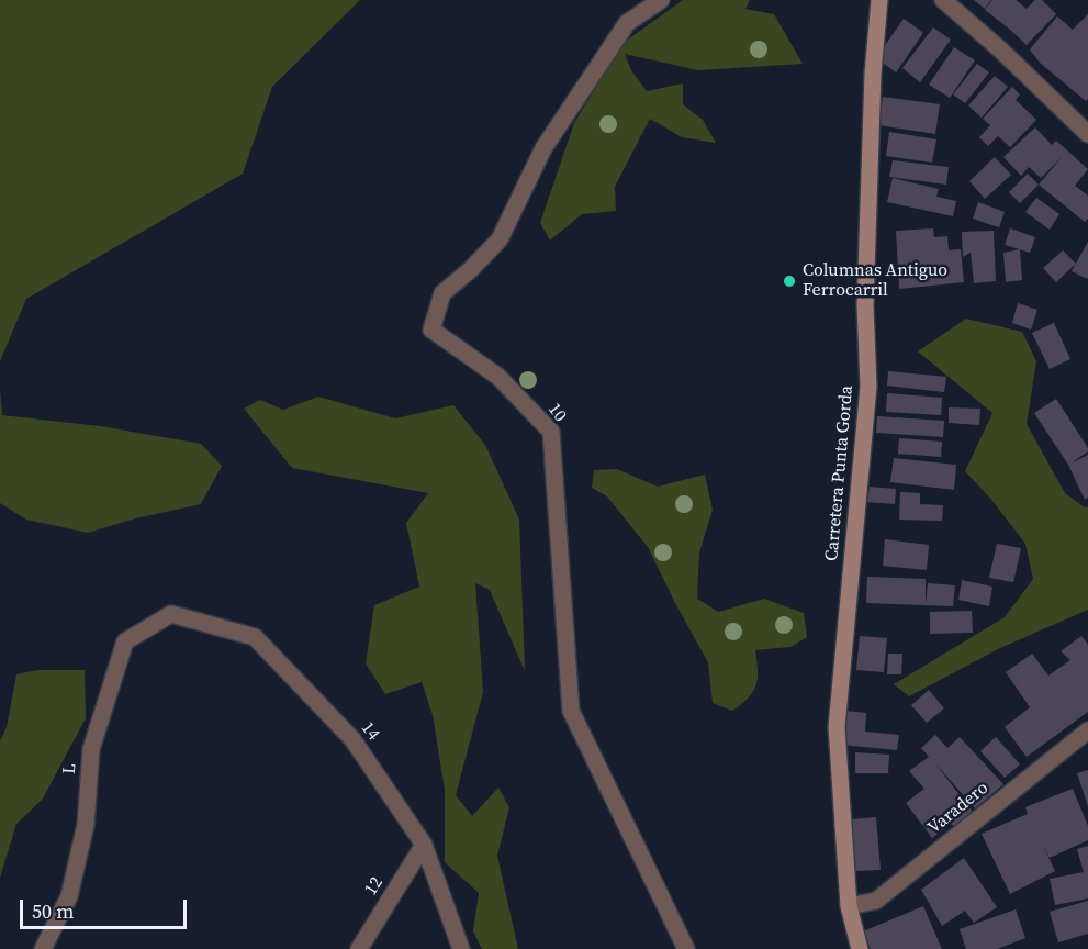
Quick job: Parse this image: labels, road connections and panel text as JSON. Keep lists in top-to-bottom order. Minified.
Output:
{"streets":{"main road":["Carretera Punta Gorda"],"street":["10","14","L","Varadero","12"]},"crossings":[["Carretera Punta Gorda","Varadero"],["14","L"],["14","12"]],"places":["Columnas Antiguo Ferrocarril"],"scale_bar":"50 m"}
